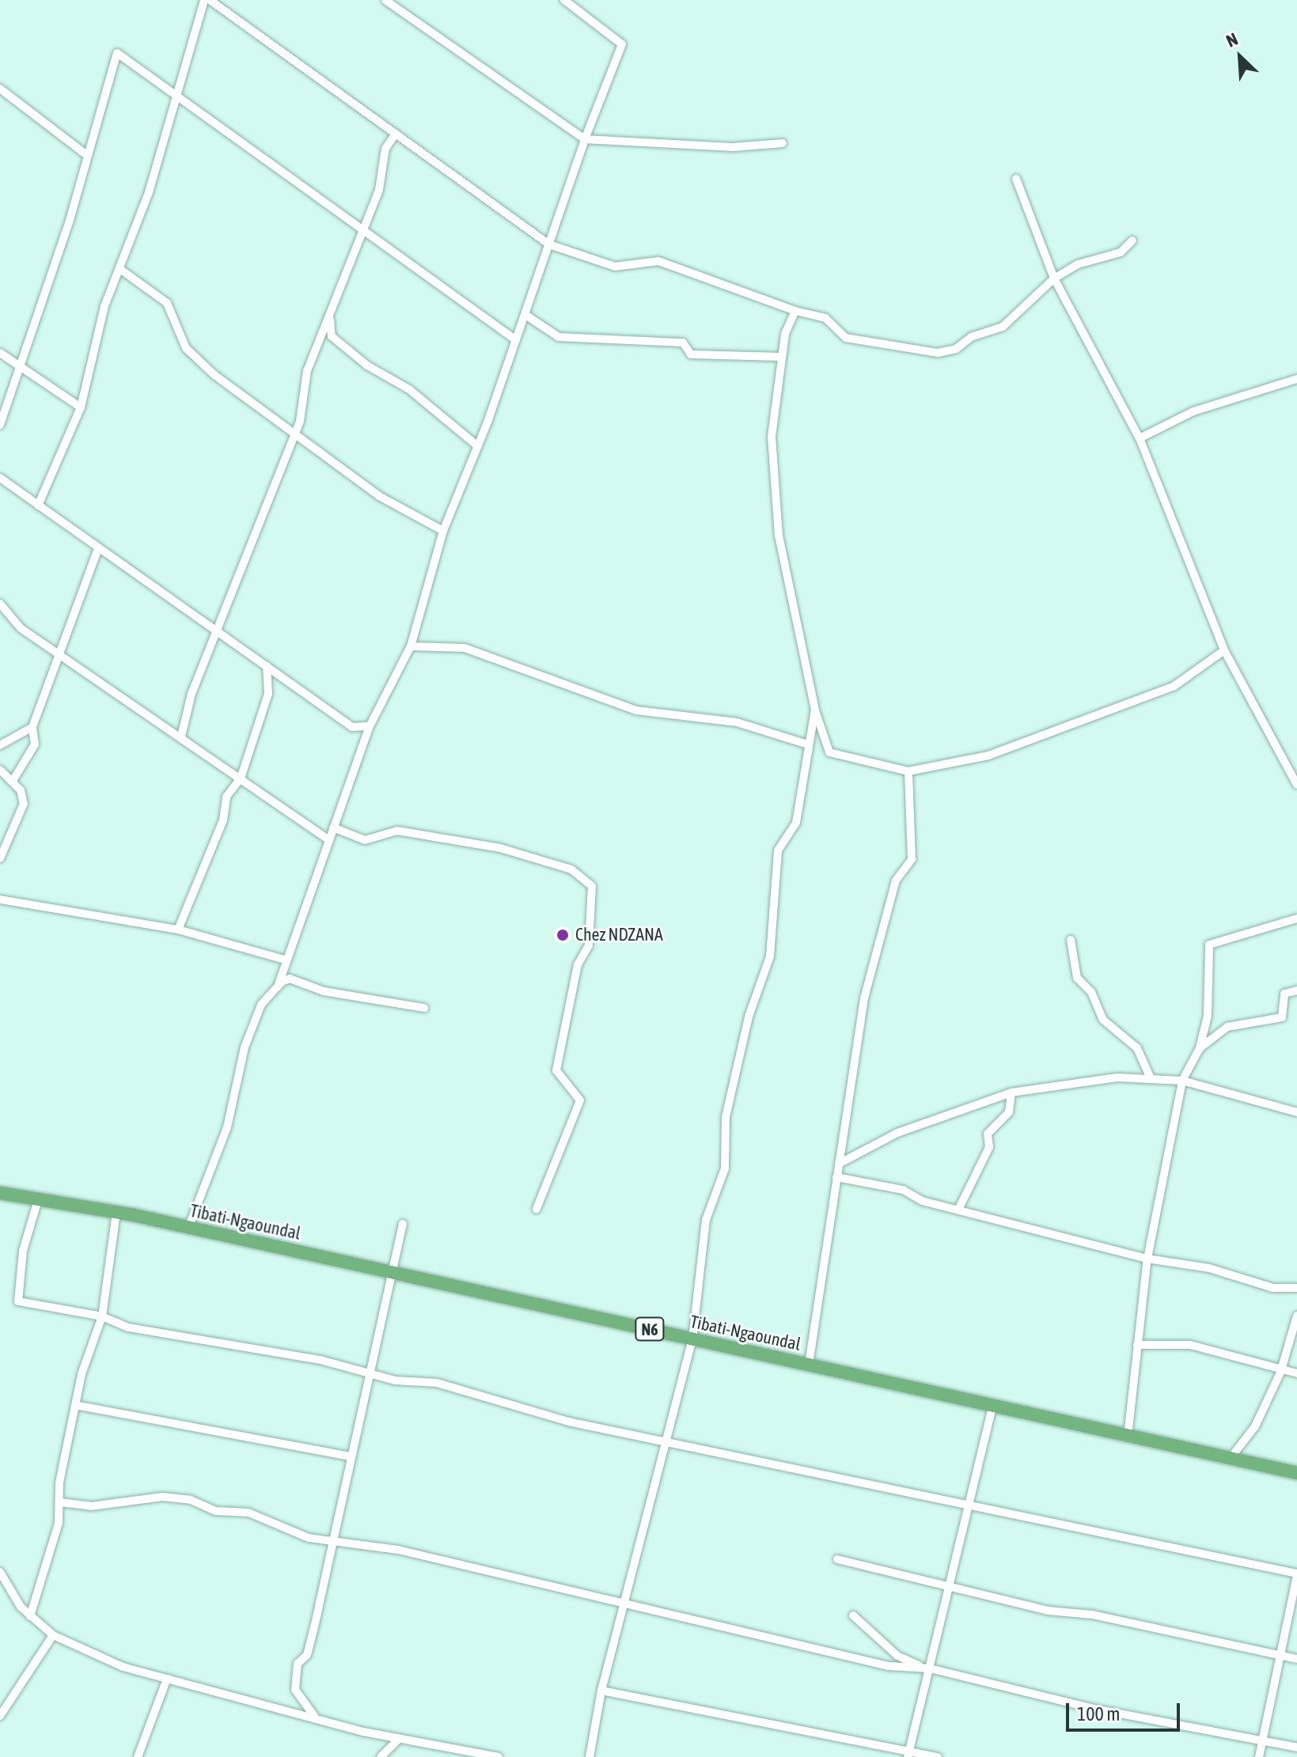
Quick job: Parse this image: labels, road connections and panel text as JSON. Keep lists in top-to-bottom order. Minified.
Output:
{"streets":{"highway":["Tibati-Ngaoundal","N6"]},"places":["Chez NDZANA"],"scale_bar":"100 m","north":"top left"}
